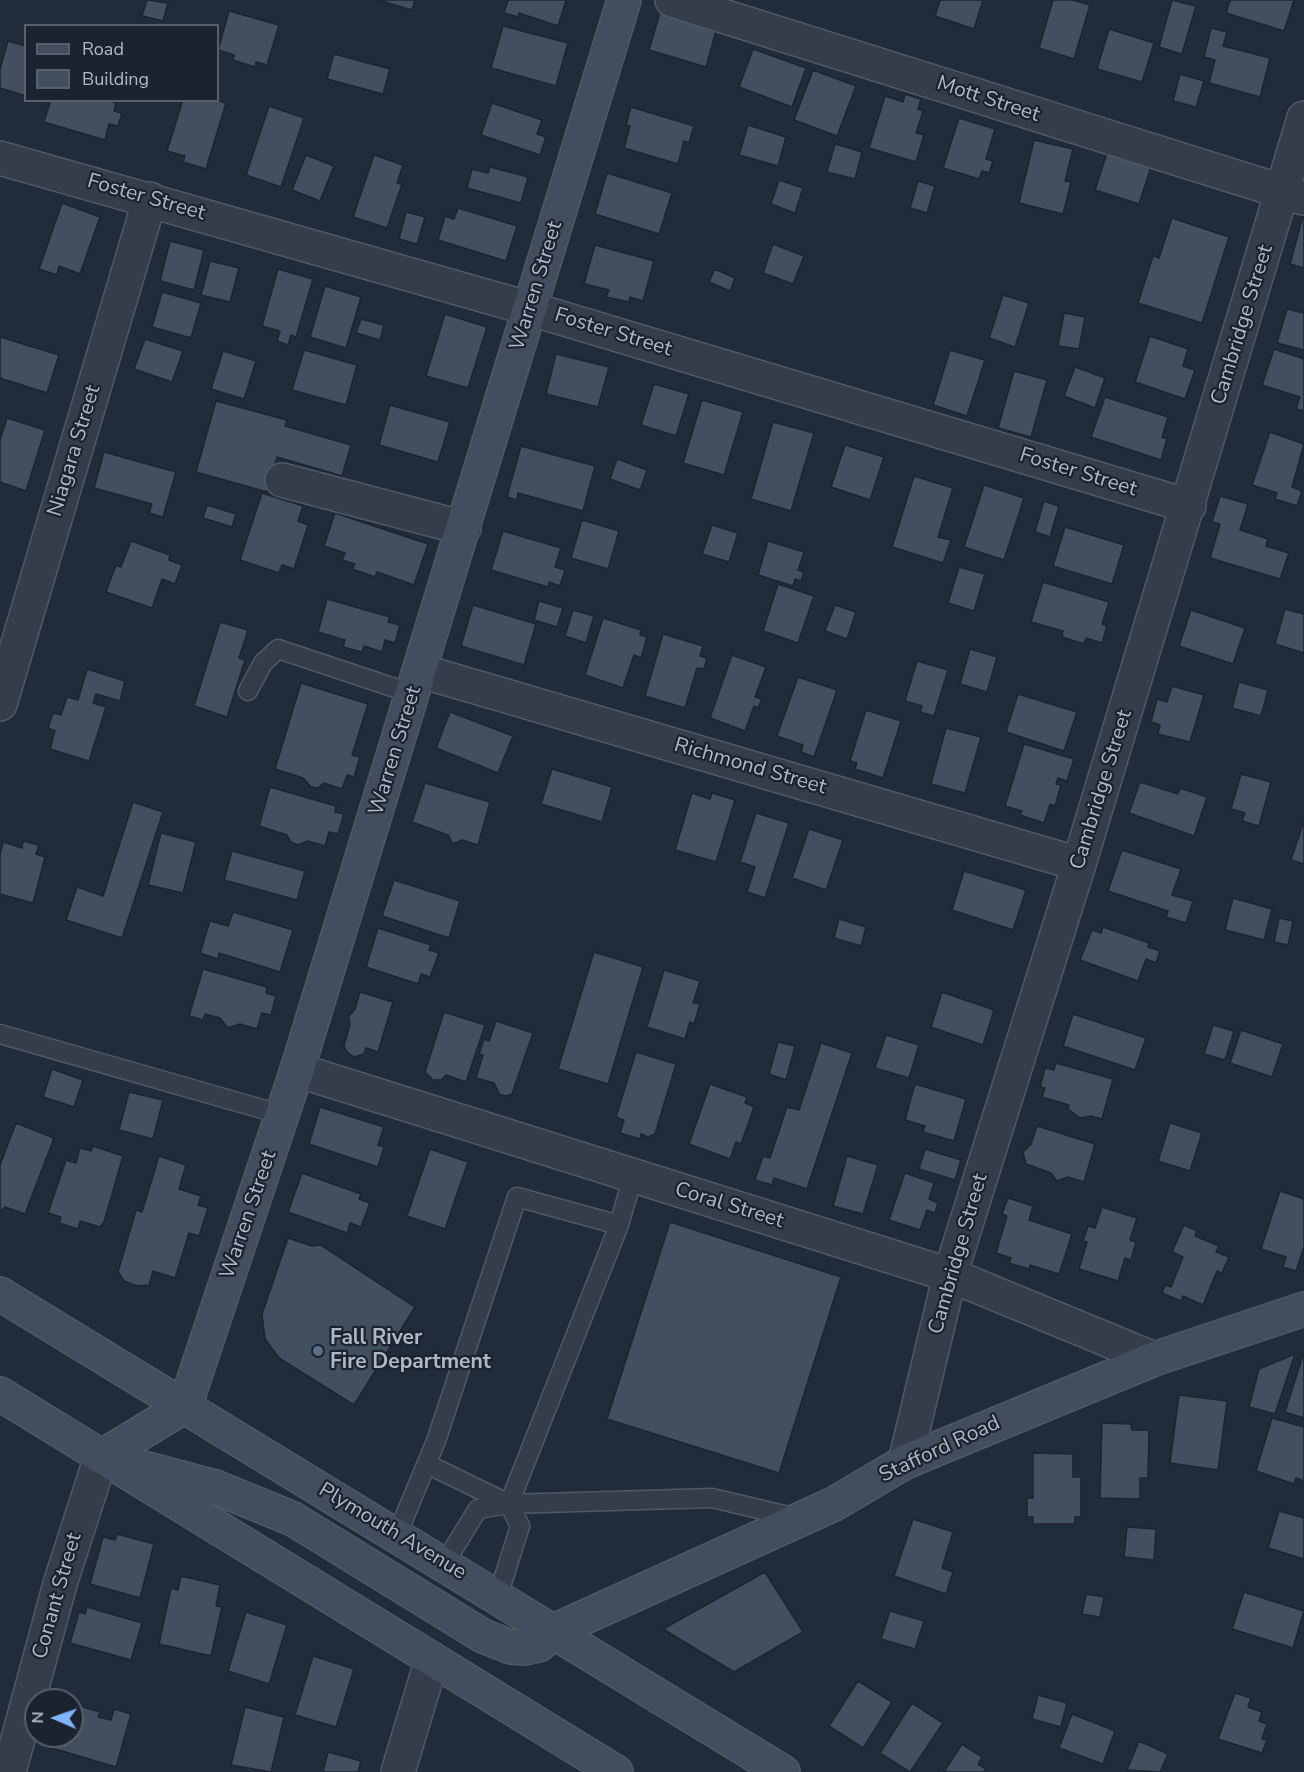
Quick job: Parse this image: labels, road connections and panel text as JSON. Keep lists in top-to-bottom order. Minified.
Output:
{"streets":{"main road":["Warren Street","Stafford Road","Plymouth Avenue"],"street":["Mott Street","Foster Street","Cambridge Street","Niagara Street","Richmond Street","Coral Street","Conant Street"]},"crossings":[["Mott Street","Cambridge Street"],["Foster Street","Warren Street"],["Foster Street","Cambridge Street"],["Foster Street","Niagara Street"],["Warren Street","Richmond Street"],["Warren Street","Coral Street"],["Warren Street","Plymouth Avenue"],["Cambridge Street","Richmond Street"],["Cambridge Street","Coral Street"],["Cambridge Street","Stafford Road"],["Coral Street","Stafford Road"],["Stafford Road","Plymouth Avenue"],["Stafford Road","Conant Street"]],"places":["Fall River Fire Department"],"legend":["Road","Building"],"north":"left"}
